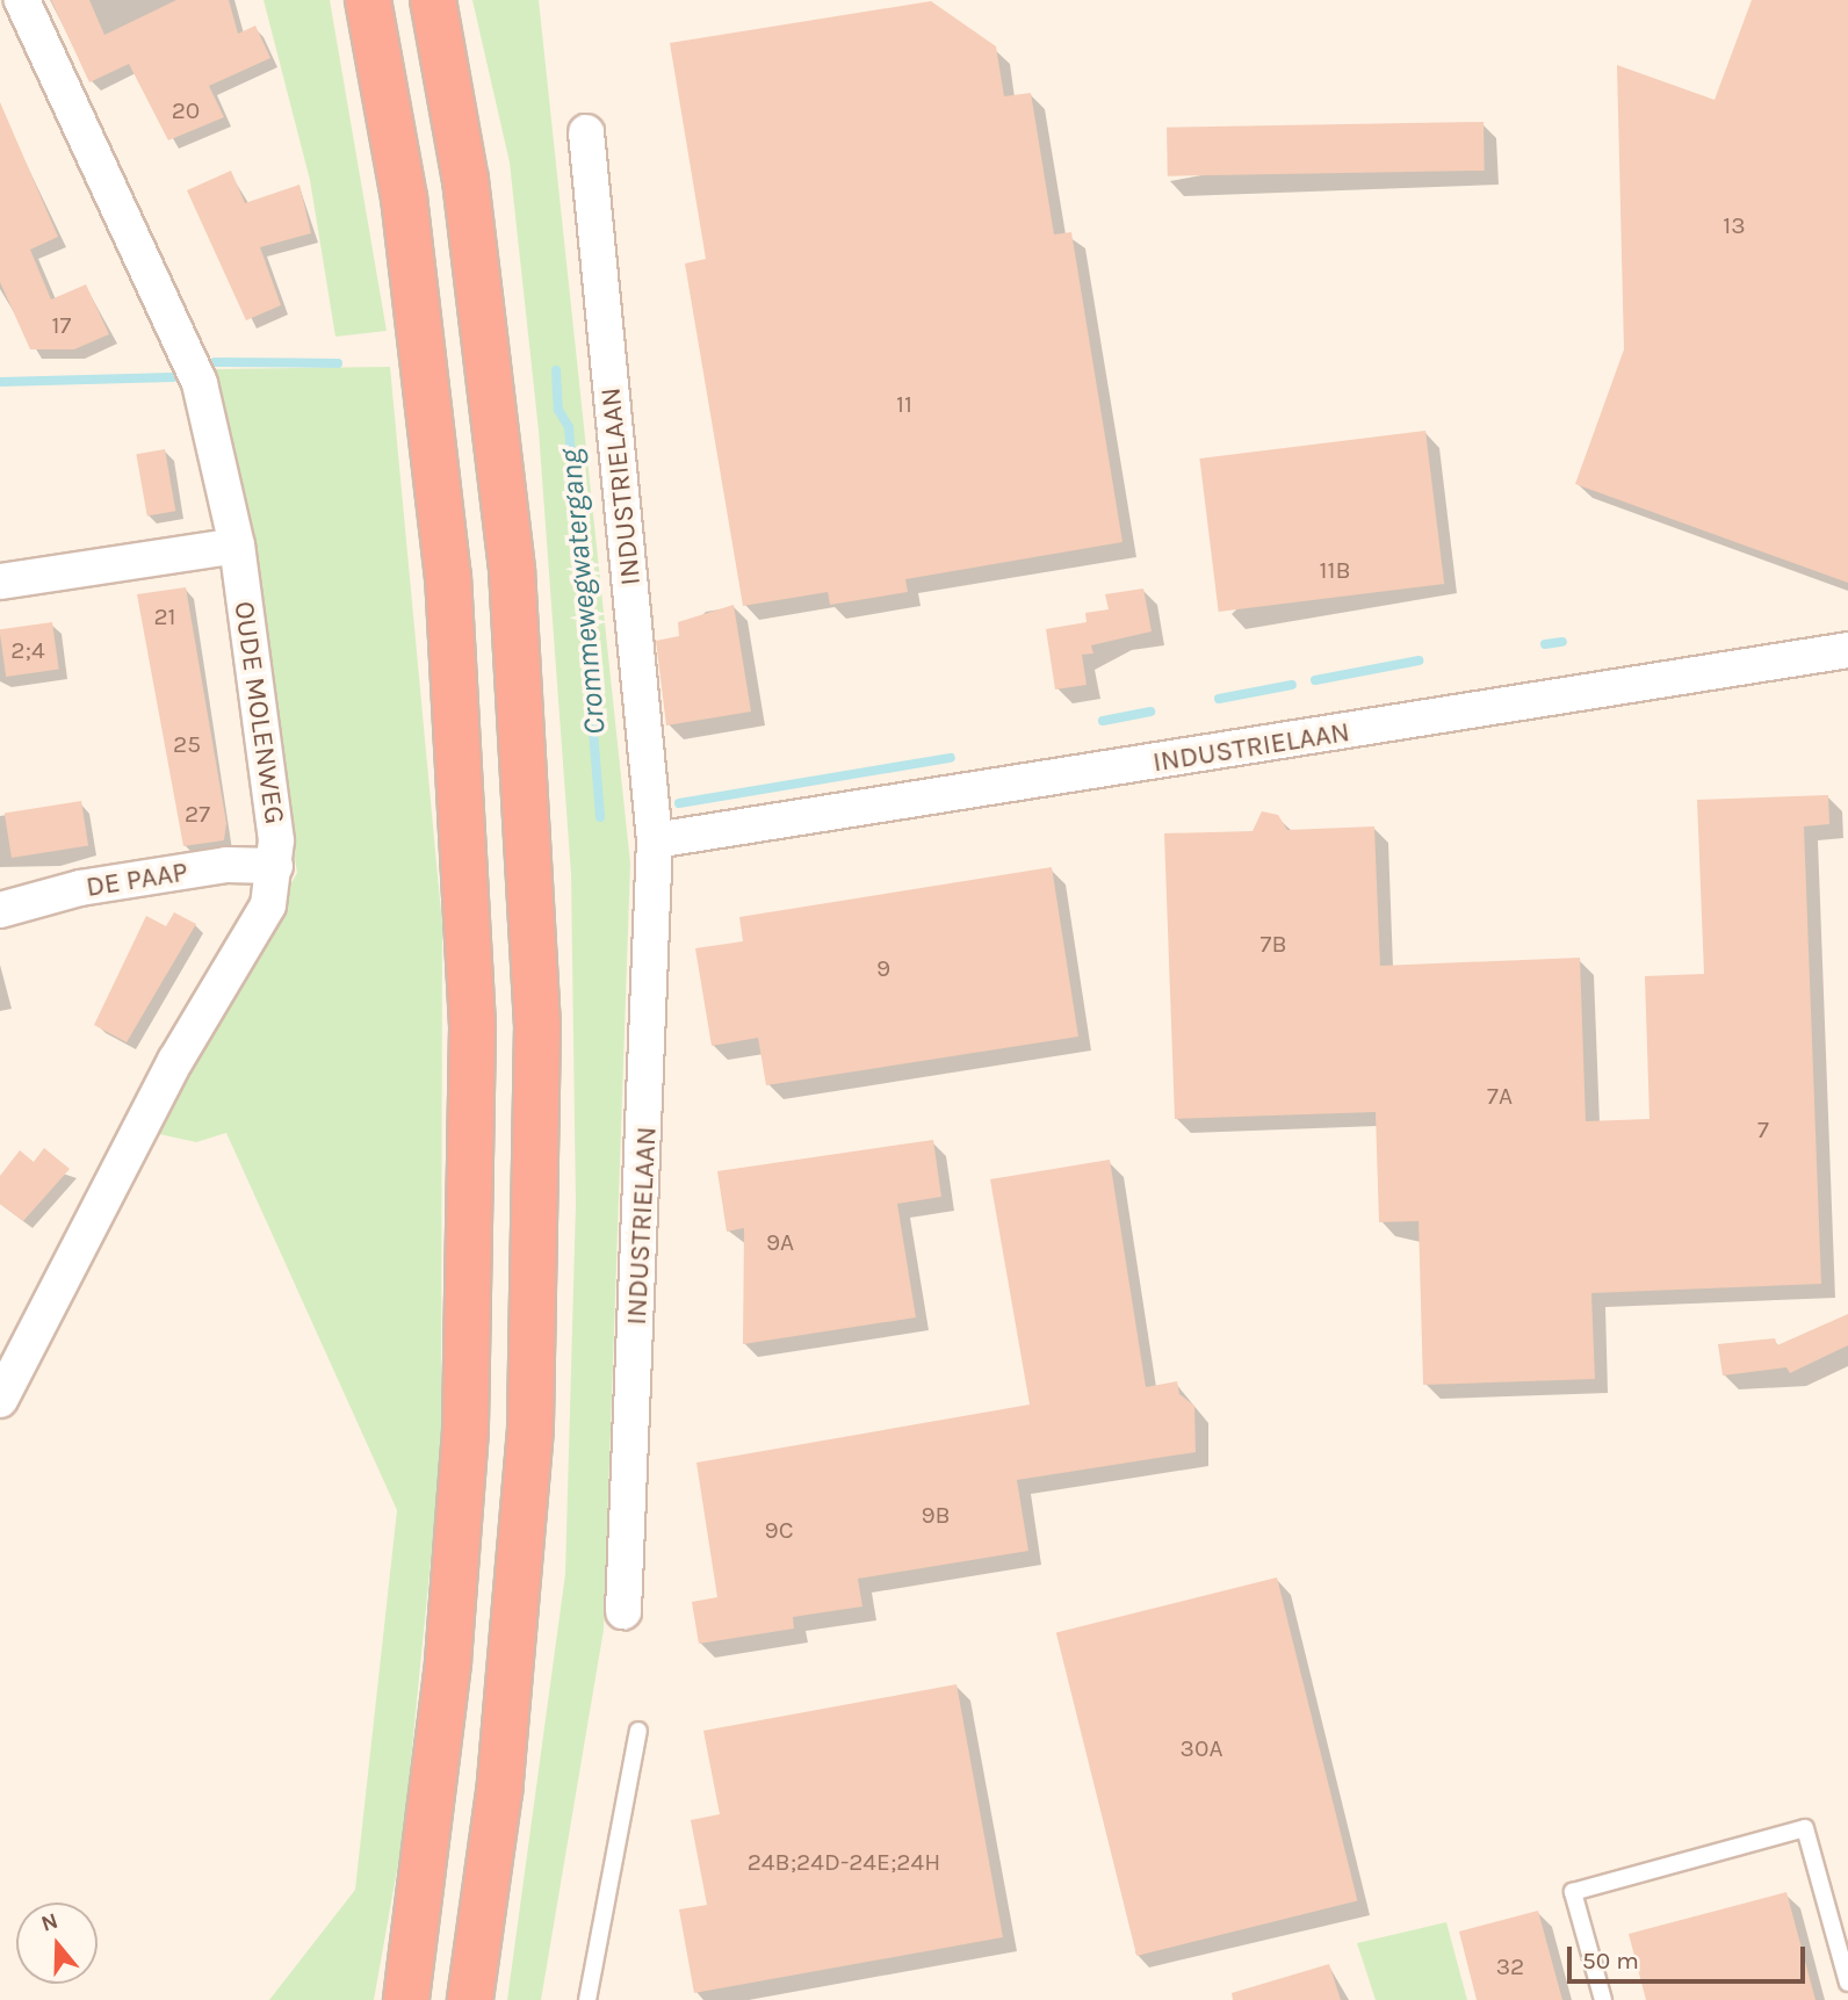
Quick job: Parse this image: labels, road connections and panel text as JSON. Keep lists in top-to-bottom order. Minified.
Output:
{"streets":{"street":["INDUSTRIELAAN","OUDE MOLENWEG","DE PAAP"]},"crossings":[["OUDE MOLENWEG","DE PAAP"]],"water":["Crommewegwatergang"],"house_numbers":["20","13","17","11","11B","21","2;4","25","27","7B","9","7A","7","9A","9B","9C","30A","24B;24D-24E;24H","32"],"scale_bar":"50 m","north":"top"}
